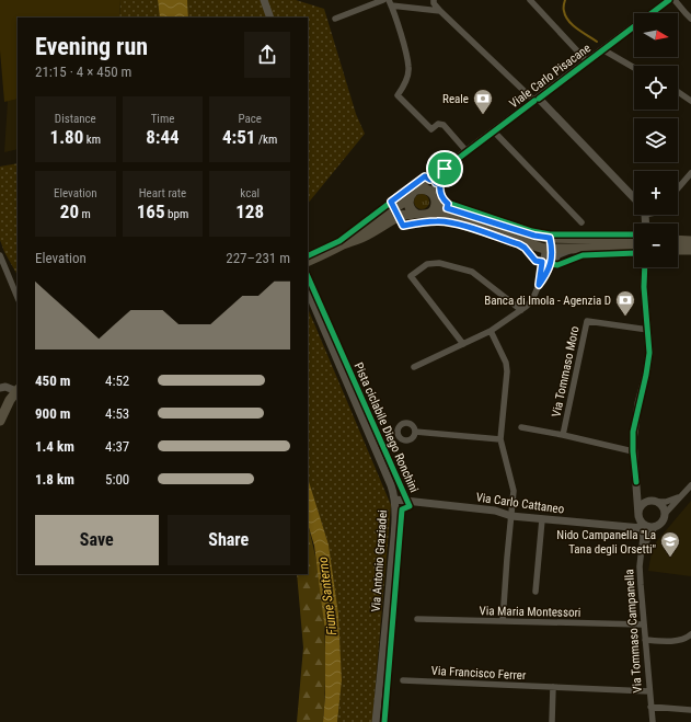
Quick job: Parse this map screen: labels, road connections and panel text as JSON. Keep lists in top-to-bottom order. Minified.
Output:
{"streets":{"main road":["Viale Carlo Pisacane"],"street":["Via Tommaso Moro","Via Carlo Cattaneo","Via Antonio Graziadei","Via Maria Montessori","Via Tommaso Campanella","Via Francisco Ferrer"],"cycle path":["Pista ciclabile Diego Ronchini"]},"crossings":[["Via Tommaso Moro","Via Tommaso Campanella"],["Via Carlo Cattaneo","Via Antonio Graziadei"],["Via Carlo Cattaneo","Via Tommaso Campanella"],["Via Maria Montessori","Via Tommaso Campanella"],["Via Tommaso Campanella","Via Francisco Ferrer"]],"water":["Fiume Santerno"],"places":{"bank":["Reale","Banca di Imola - Agenzia D"],"school or university":["Nido Campanella \"La Tana degli Orsetti\""]},"north":"right","page":{"map_buttons":["+","−"],"heading":["Evening run","21:15 · 4 × 450 m"],"stats":[["Distance","1.80 km"],["Time","8:44"],["Pace","4:51 /km"],["Elevation","20 m"],["Heart rate","165 bpm"],["kcal","128"]],"chart":["Elevation","227–231 m"],"list":[{"name":"450 m","note":"4:52"},{"name":"900 m","note":"4:53"},{"name":"1.4 km","note":"4:37"},{"name":"1.8 km","note":"5:00"}],"buttons":["Save","Share"]}}
